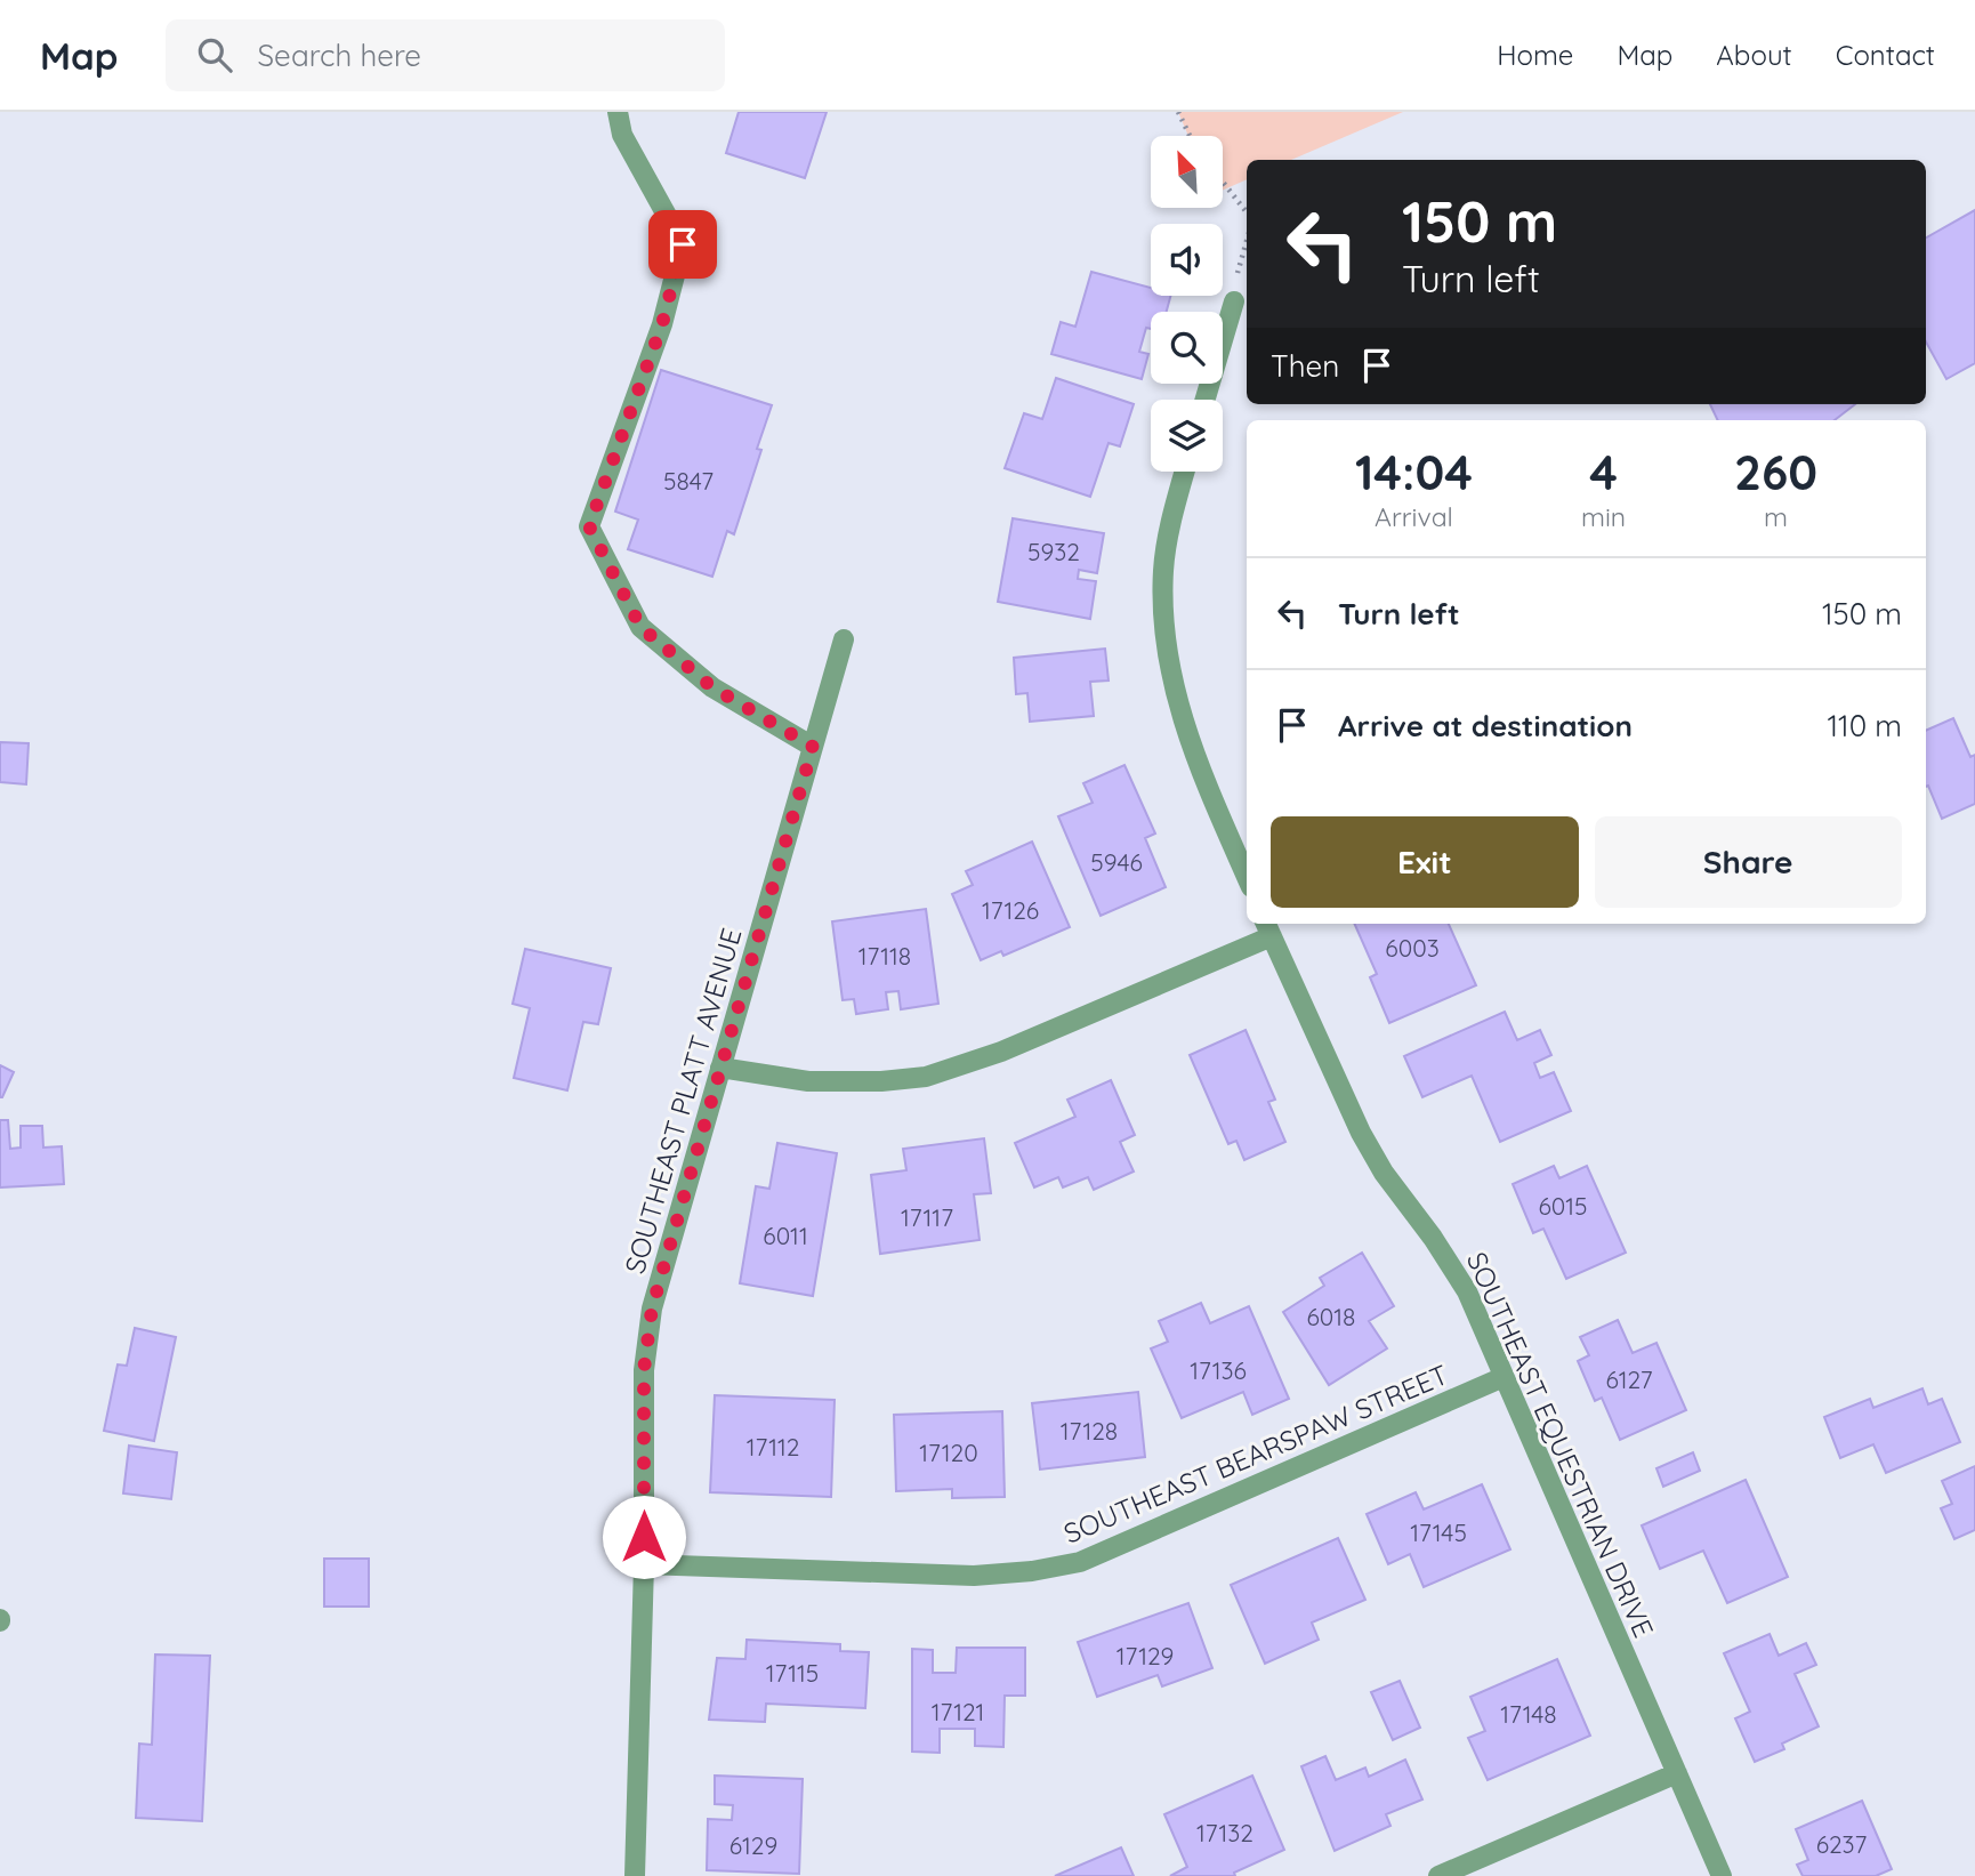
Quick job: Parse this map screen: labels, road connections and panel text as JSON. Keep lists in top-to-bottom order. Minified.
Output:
{"streets":{"street":["SOUTHEAST PLATT AVENUE","SOUTHEAST EQUESTRIAN DRIVE","SOUTHEAST BEARSPAW STREET"]},"crossings":[["SOUTHEAST PLATT AVENUE","SOUTHEAST BEARSPAW STREET"],["SOUTHEAST EQUESTRIAN DRIVE","SOUTHEAST BEARSPAW STREET"]],"house_numbers":["5847","5932","5946","17126","6003","17118","6015","17117","6011","6018","17136","6127","17128","17112","17120","17145","17129","17115","17121","17148","17132","6237","6129"],"north":"top left","page":{"header":"Map","search":"Search here","nav":["Home","Map","About","Contact"],"turn":["150 m","Turn left"],"then":"Then","eta":["14:04","Arrival","4","min","260","m"],"list":[{"name":"Turn left","value":"150 m"},{"name":"Arrive at destination","value":"110 m"}],"buttons":["Exit","Share"]}}
